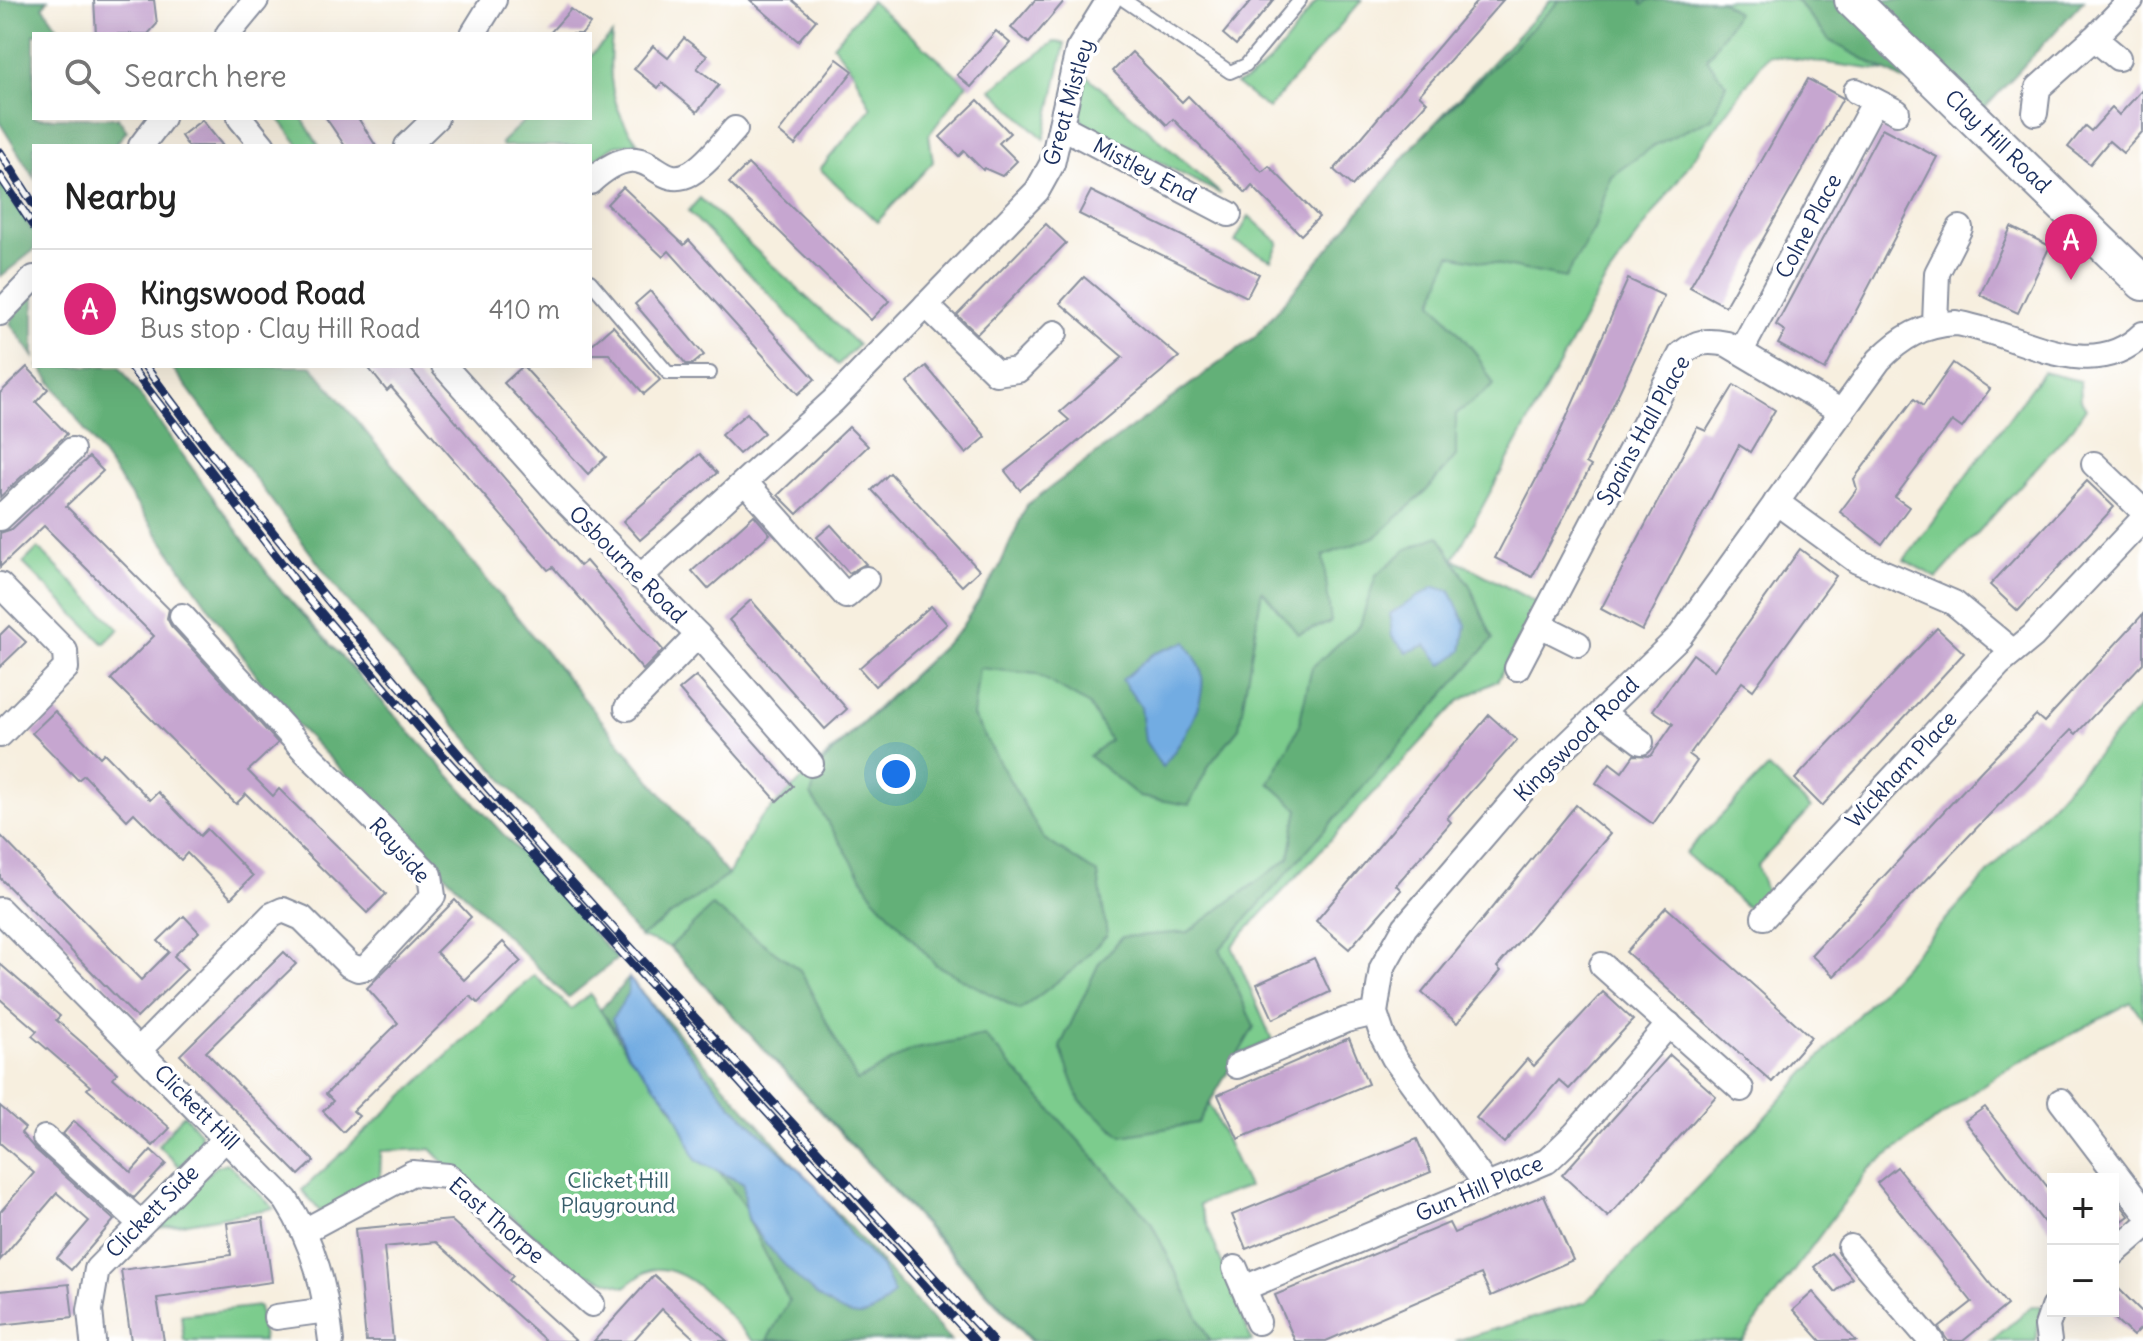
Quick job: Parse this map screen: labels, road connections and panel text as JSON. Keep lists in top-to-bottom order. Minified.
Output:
{"streets":{"street":["Great Mistley","Clay Hill Road","Mistley End","Colne Place","Spains Hall Place","Osbourne Road","Kingswood Road","Wickham Place","Rayside","Clickett Hill","Gun Hill Place","Clickett Side","East Thorpe"]},"crossings":[["Great Mistley","Mistley End"],["Great Mistley","Osbourne Road"],["Colne Place","Spains Hall Place"],["Spains Hall Place","Kingswood Road"],["Rayside","Clickett Hill"],["Clickett Hill","Clickett Side"],["Clickett Hill","East Thorpe"]],"parks":["Clicket Hill Playground"],"page":{"search":"Search here","heading":"Nearby","pins":"A","list":[{"mark":"A","name":"Kingswood Road","note":"Bus stop · Clay Hill Road","value":"410 m"}],"map_buttons":["+","−"]}}
